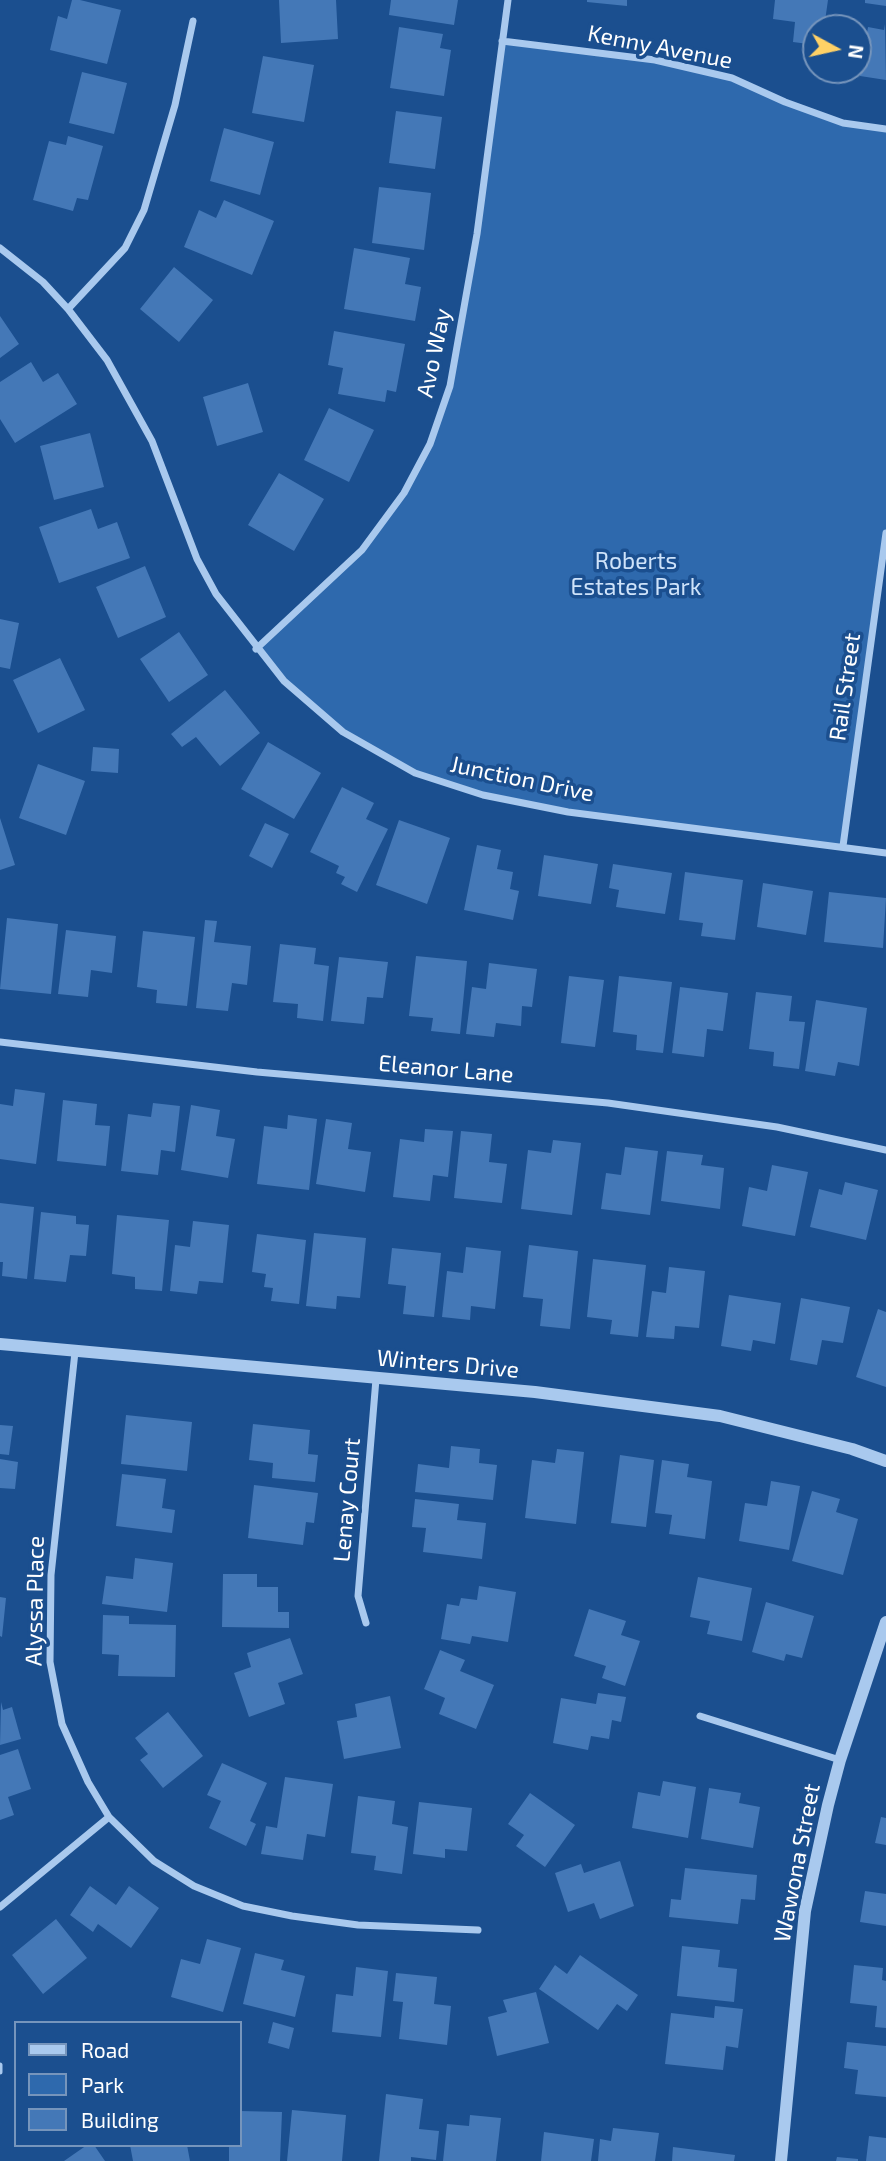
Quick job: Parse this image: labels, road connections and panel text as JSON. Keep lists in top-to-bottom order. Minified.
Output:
{"streets":{"street":["Kenny Avenue","Avo Way","Rail Street","Junction Drive","Eleanor Lane","Winters Drive","Lenay Court","Alyssa Place","Wawona Street"]},"crossings":[["Kenny Avenue","Avo Way"],["Avo Way","Junction Drive"],["Rail Street","Junction Drive"],["Winters Drive","Lenay Court"],["Winters Drive","Alyssa Place"]],"parks":["Roberts Estates Park"],"legend":["Road","Park","Building"],"north":"right"}
